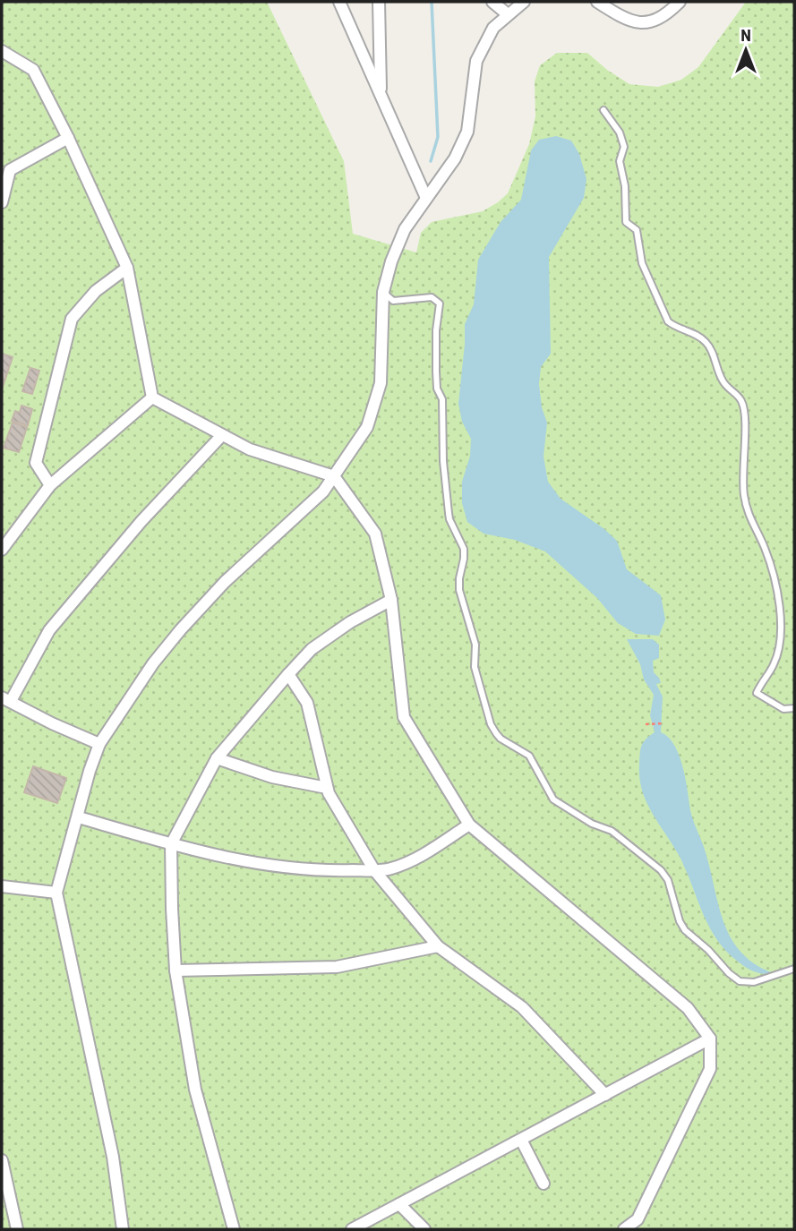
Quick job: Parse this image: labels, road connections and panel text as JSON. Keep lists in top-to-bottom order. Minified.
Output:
{"north":"top"}
